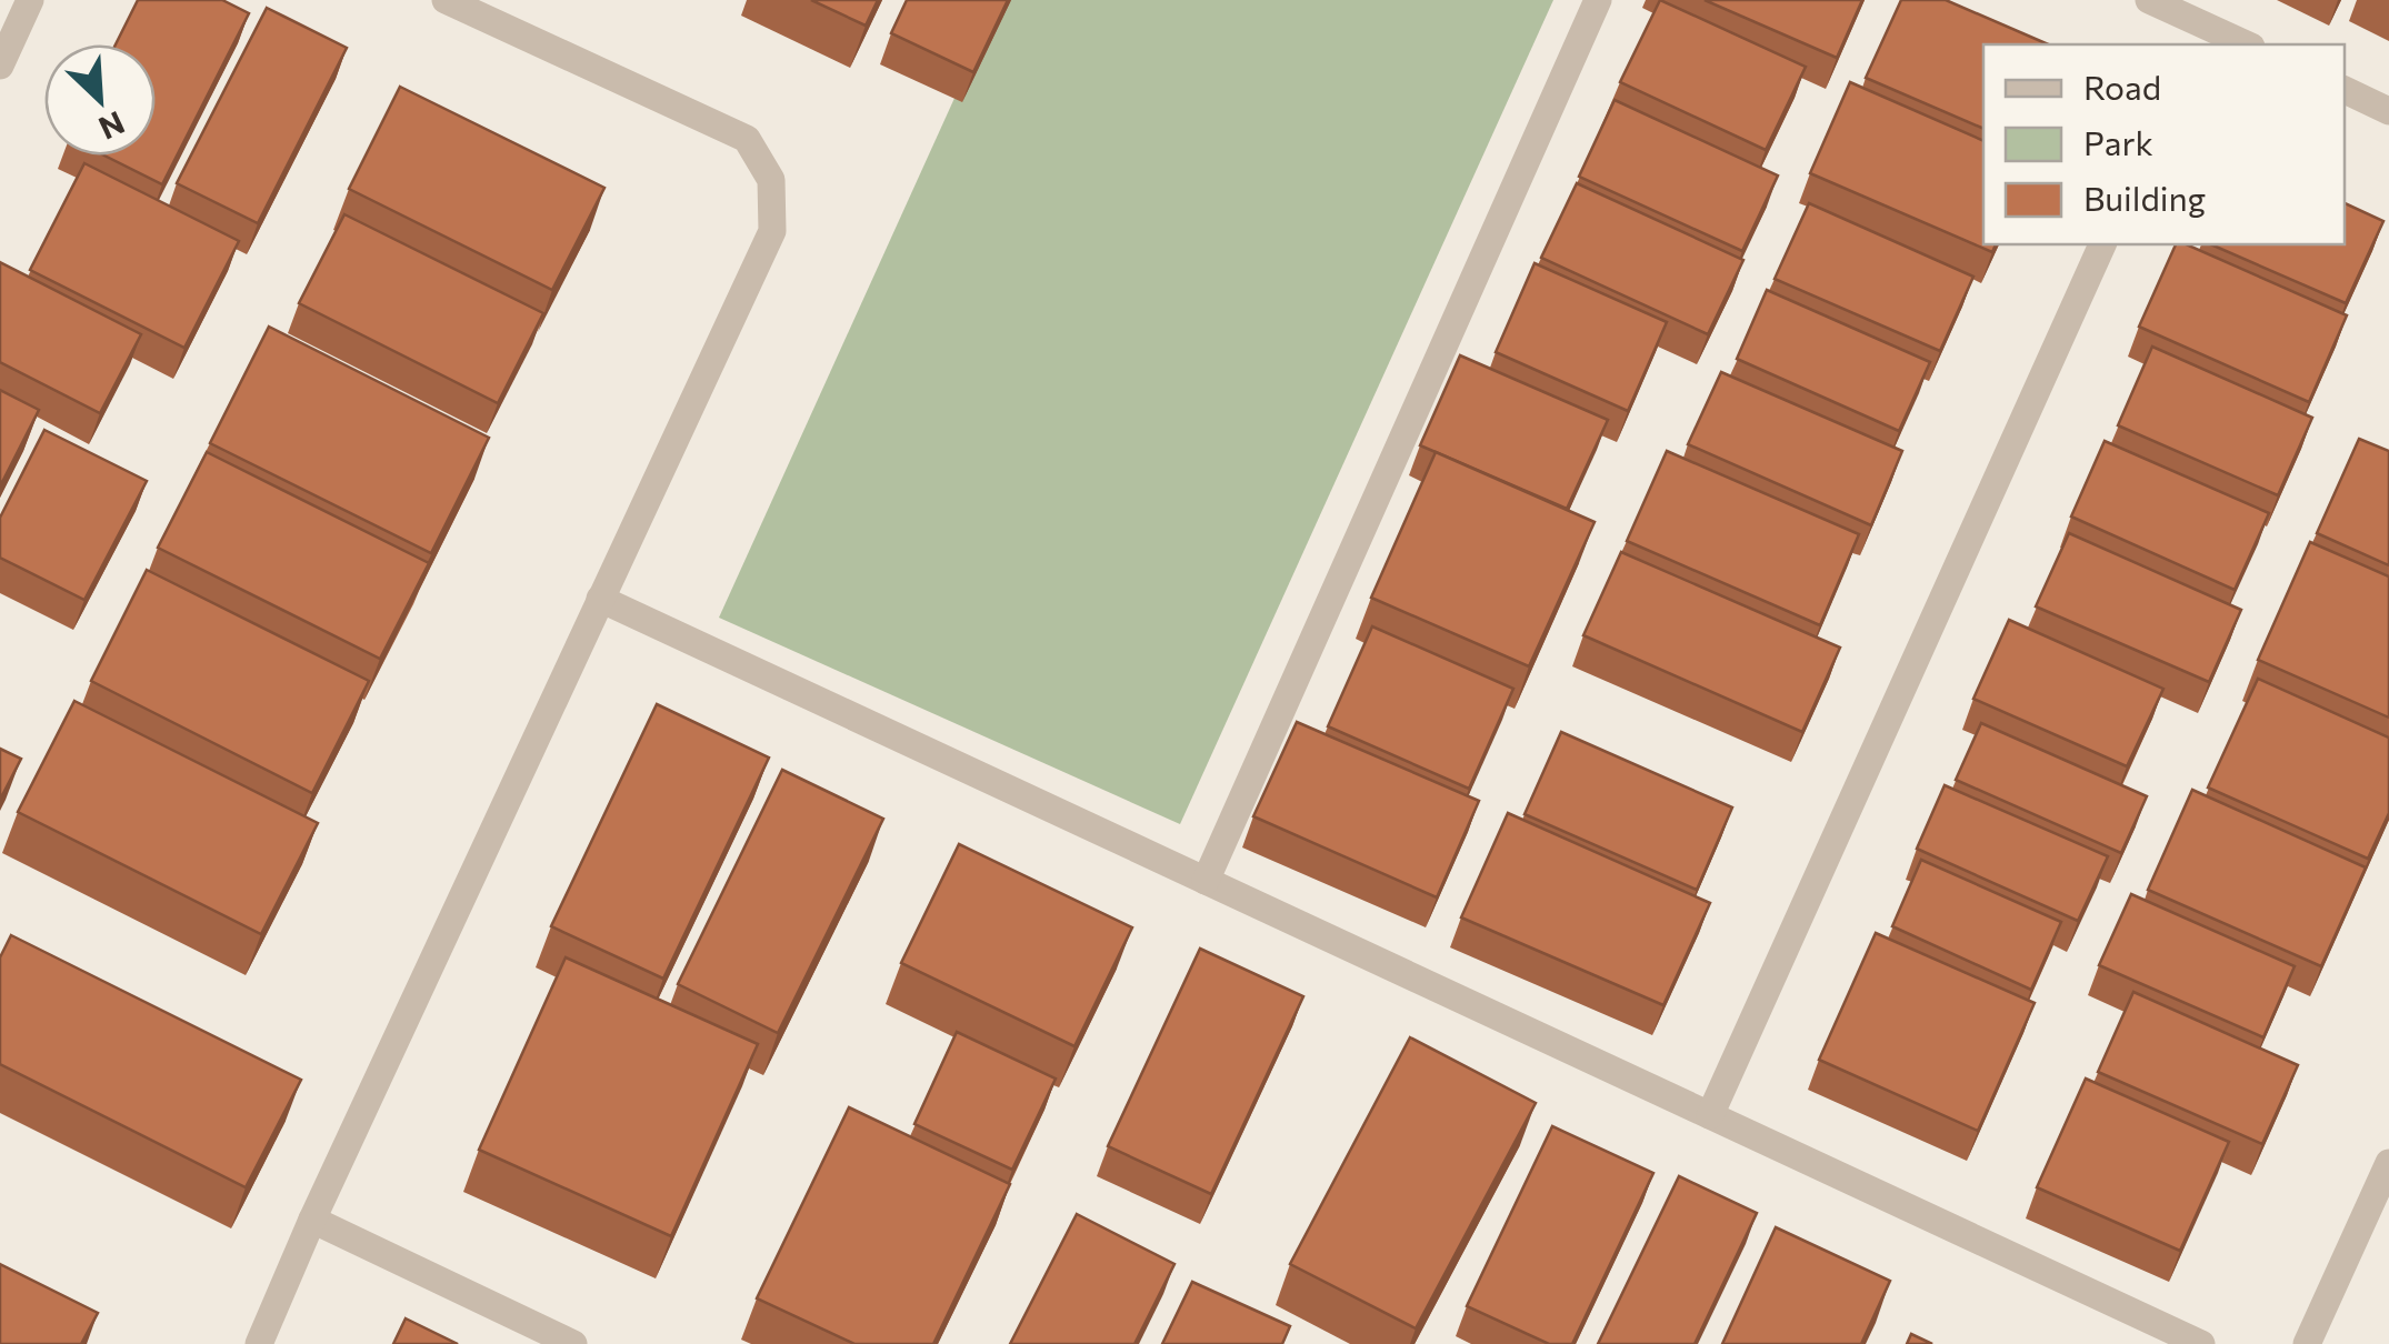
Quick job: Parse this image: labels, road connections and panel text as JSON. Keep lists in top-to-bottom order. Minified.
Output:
{"legend":["Road","Park","Building"],"north":"bottom right"}
